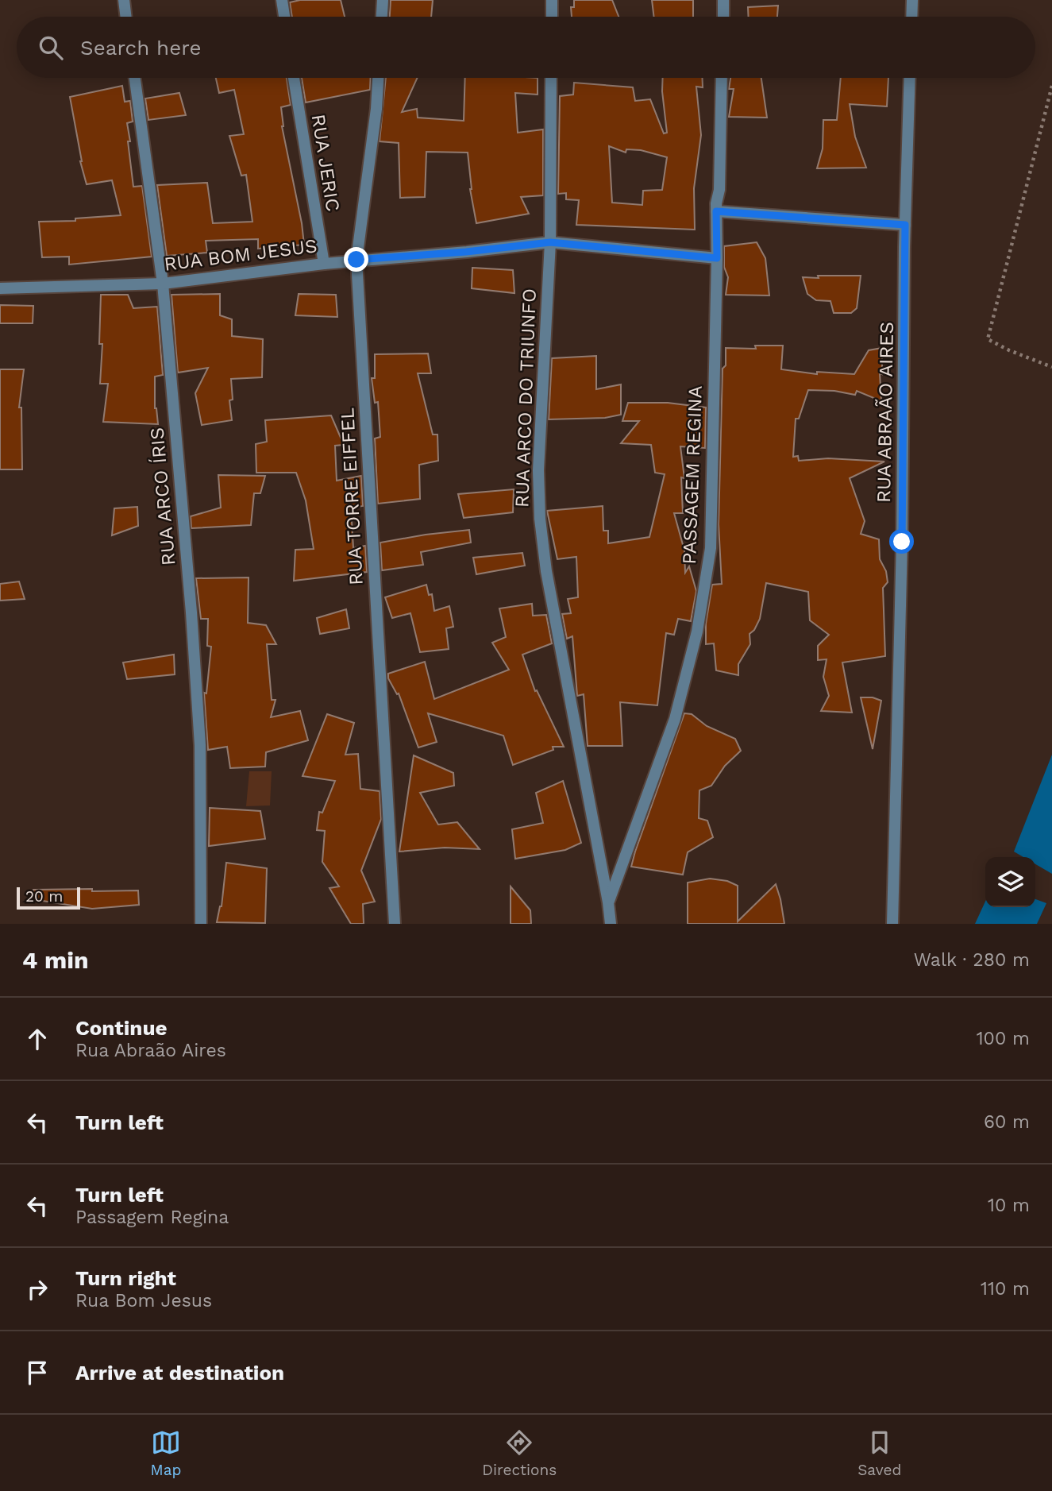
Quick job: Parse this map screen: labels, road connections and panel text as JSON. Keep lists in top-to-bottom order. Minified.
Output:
{"streets":{"street":["RUA JERIC","RUA BOM JESUS","RUA ARCO DO TRIUNFO","RUA ABRAÃO AIRES","PASSAGEM REGINA","RUA ARCO ÍRIS","RUA TORRE EIFFEL"]},"crossings":[["RUA JERIC","RUA BOM JESUS"],["RUA BOM JESUS","RUA ARCO DO TRIUNFO"],["RUA BOM JESUS","PASSAGEM REGINA"],["RUA BOM JESUS","RUA ARCO ÍRIS"],["RUA BOM JESUS","RUA TORRE EIFFEL"],["RUA ARCO DO TRIUNFO","PASSAGEM REGINA"]],"scale_bar":"20 m","page":{"search":"Search here","scale":"20 m","heading":["4 min","Walk · 280 m"],"list":[["Continue","Rua Abraão Aires","100 m"],["Turn left","60 m"],["Turn left","Passagem Regina","10 m"],["Turn right","Rua Bom Jesus","110 m"],"Arrive at destination"],"nav":["Map","Directions","Saved"]}}
